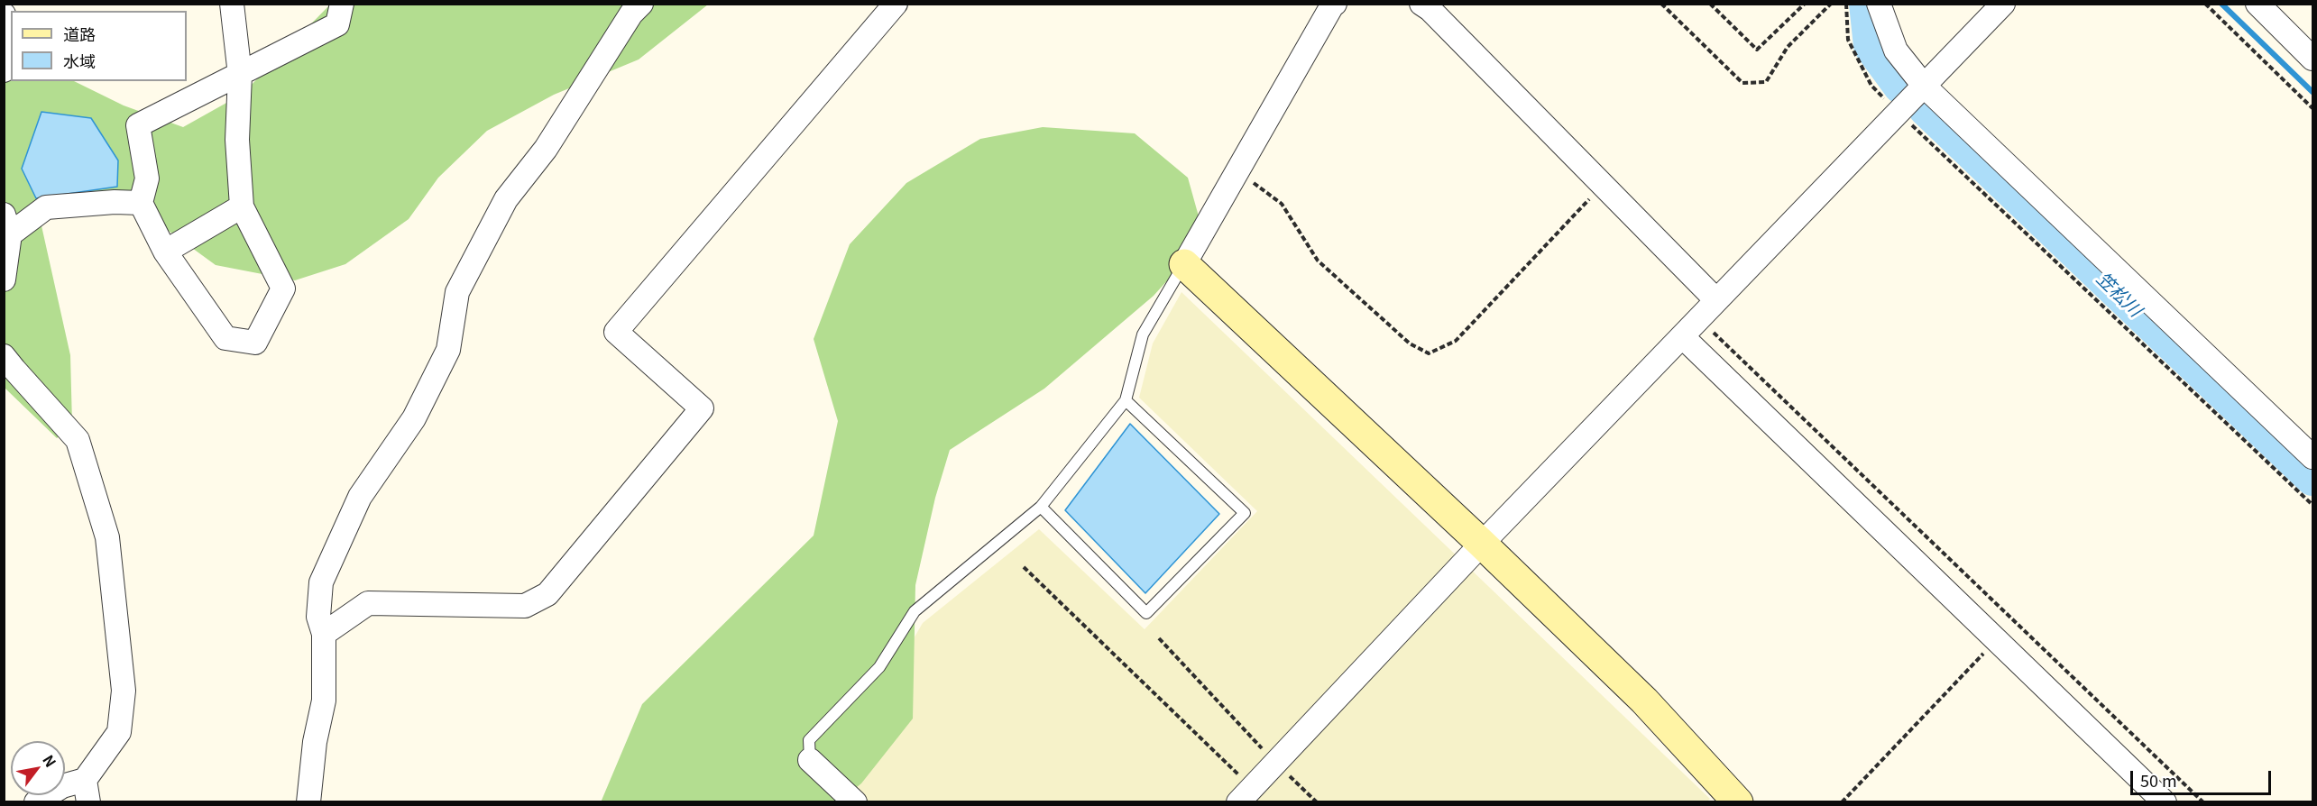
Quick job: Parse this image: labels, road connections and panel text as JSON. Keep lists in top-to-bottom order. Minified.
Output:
{"water":["笠松川"],"legend":["道路","水域"],"scale_bar":"50 m","north":"top right"}
